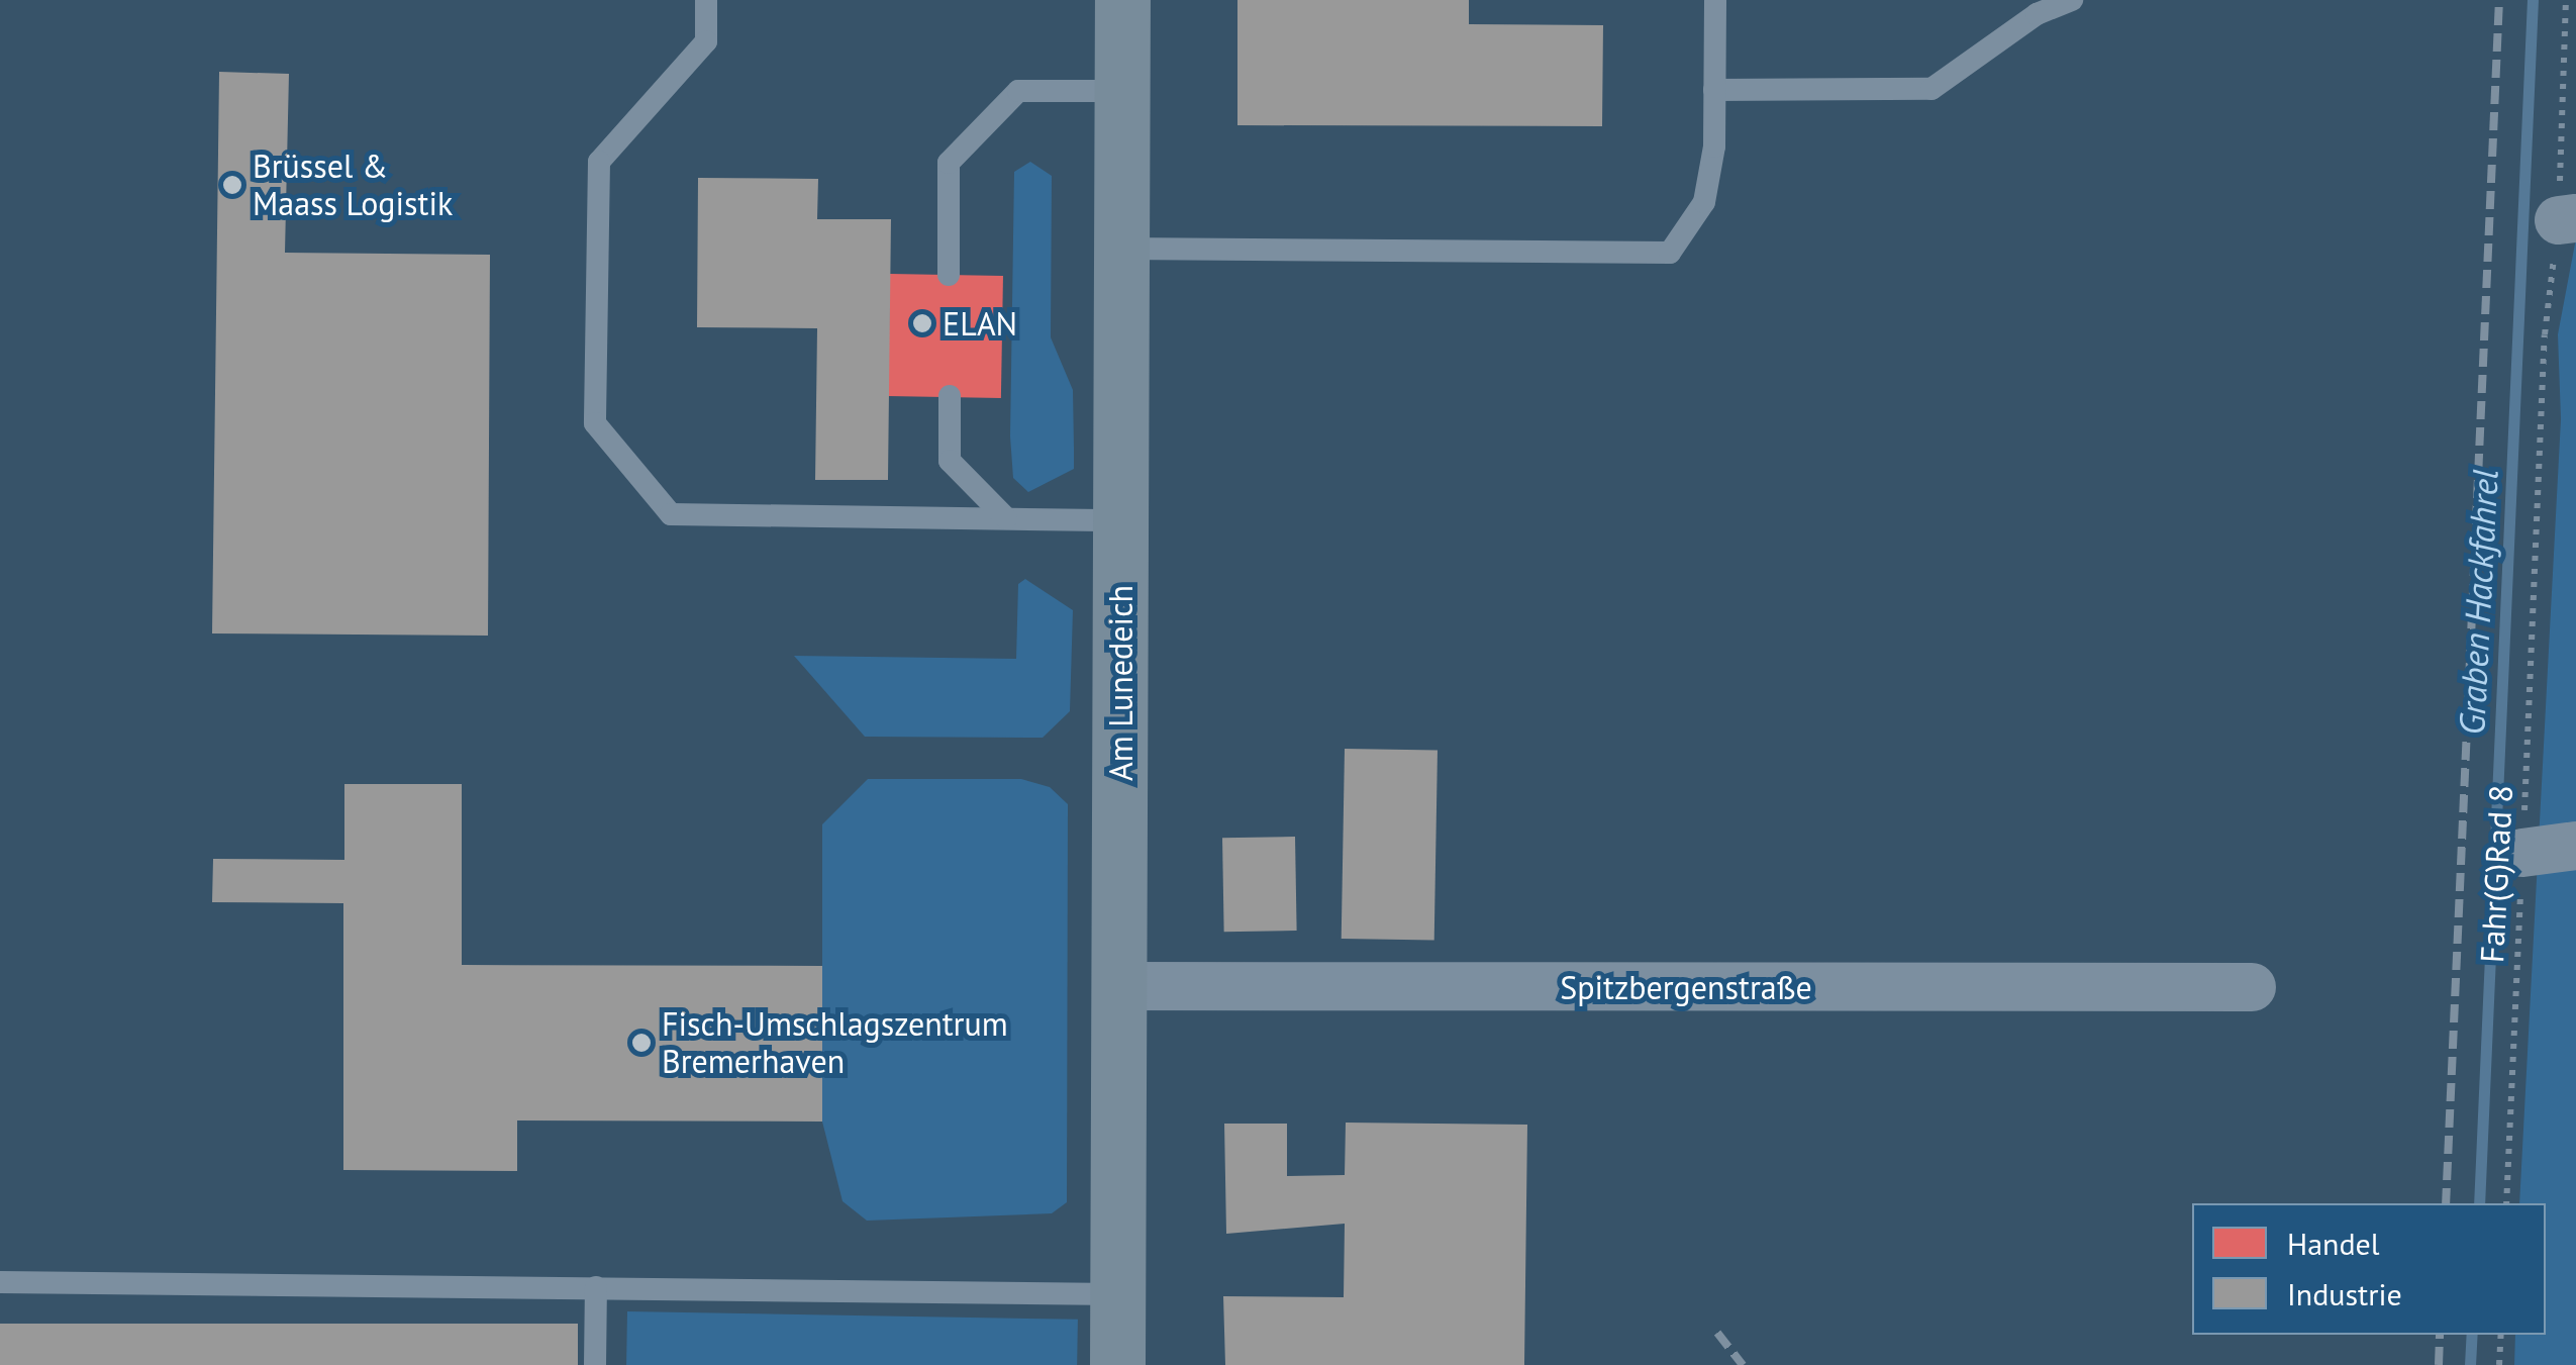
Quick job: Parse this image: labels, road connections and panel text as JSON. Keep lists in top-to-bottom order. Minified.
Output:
{"streets":{"street":["Am Lunedeich","Spitzbergenstraße"],"path":["Fahr(G)Rad 8"]},"crossings":[["Am Lunedeich","Spitzbergenstraße"]],"water":["Graben Hackfahrel"],"places":["Brüssel & Maass Logistik","ELAN","Fisch-Umschlagszentrum Bremerhaven"],"legend":["Handel","Industrie"]}
